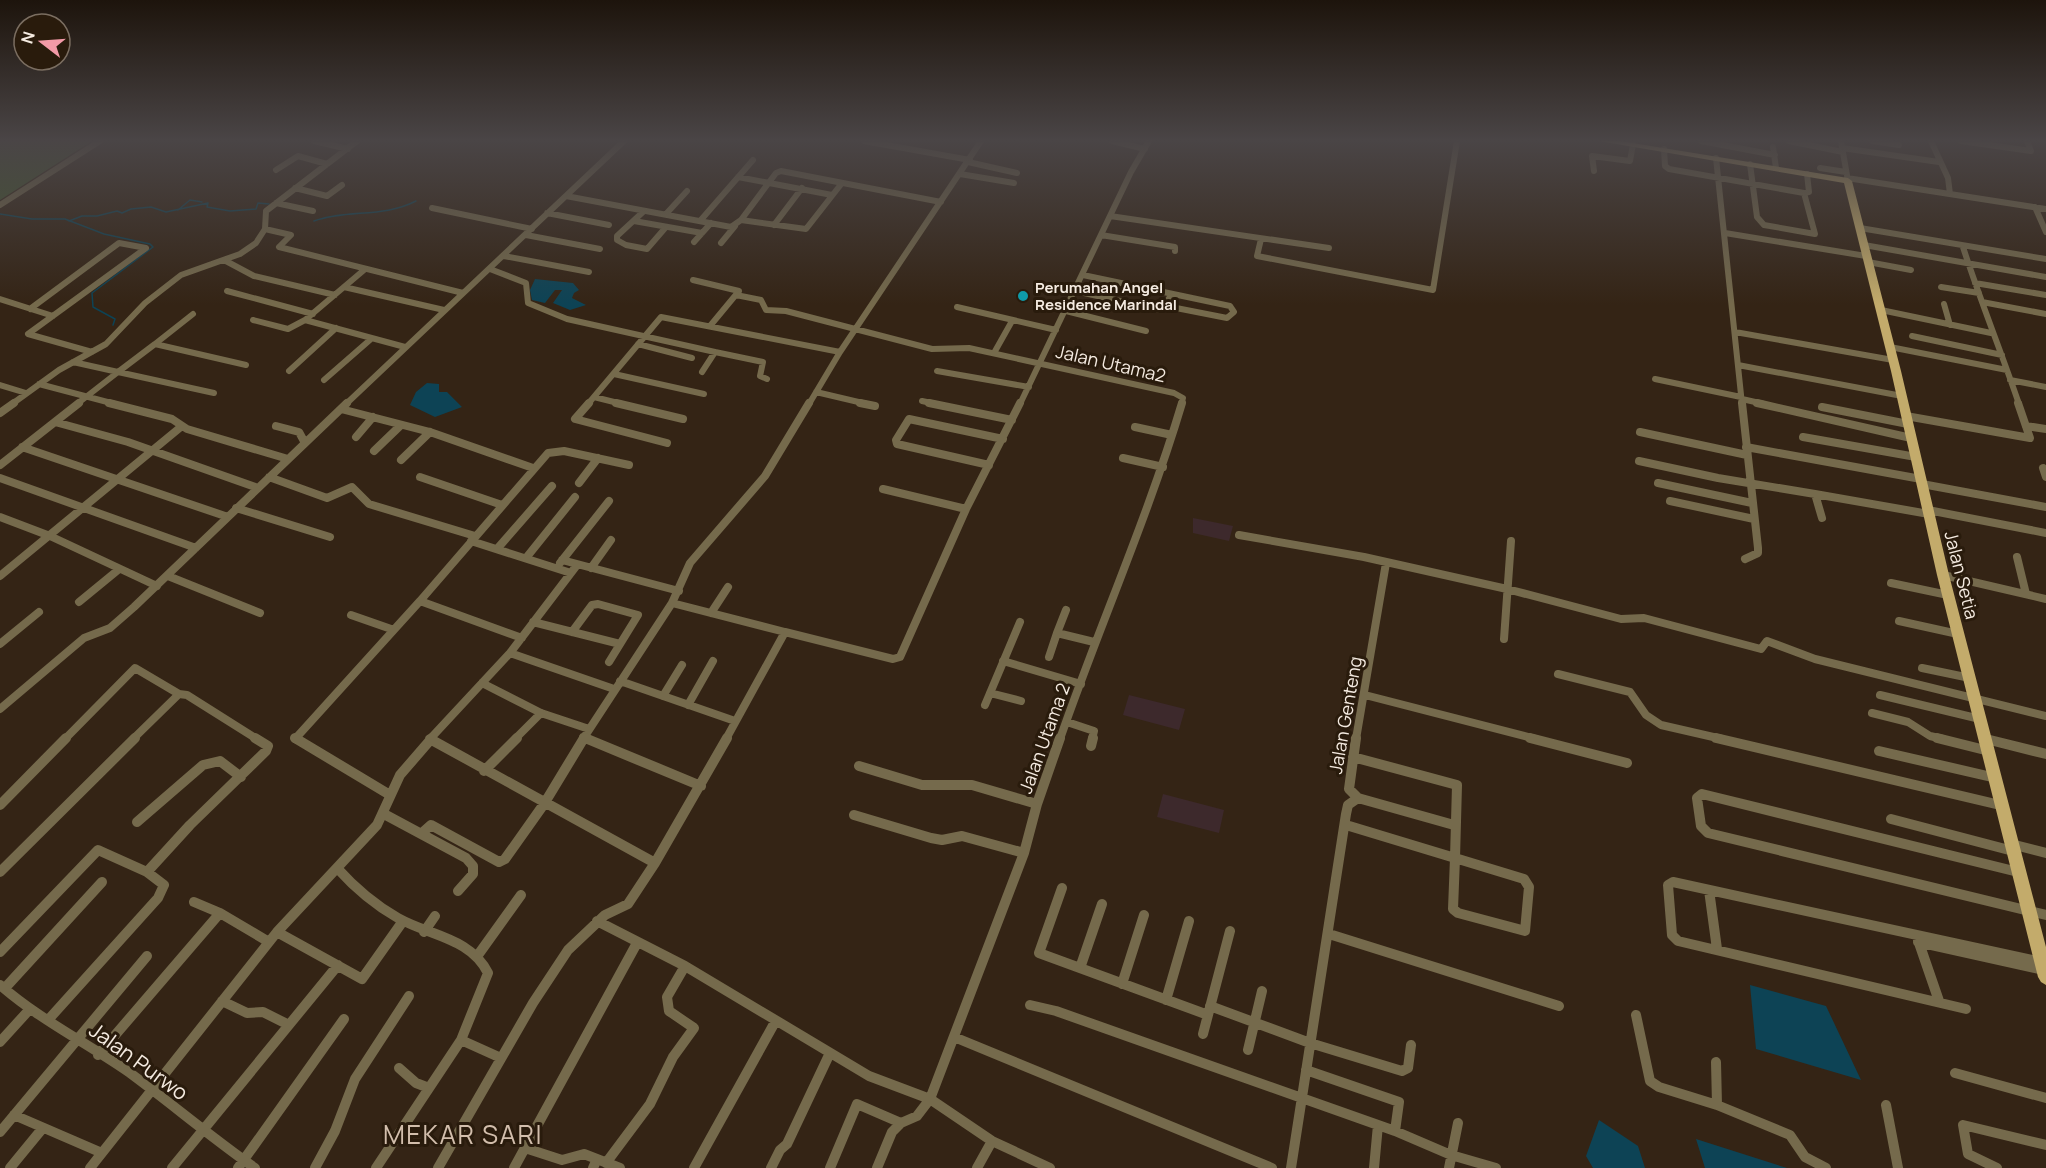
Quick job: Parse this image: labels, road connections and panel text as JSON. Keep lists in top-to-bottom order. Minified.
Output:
{"streets":{"main road":["Jalan Setia"],"street":["Jalan Utama2","Jalan Genteng","Jalan Utama 2","Jalan Purwo"]},"crossings":[["Jalan Utama2","Jalan Utama 2"]],"districts":["MEKAR SARI"],"places":["Perumahan Angel Residence Marindal"],"north":"left"}
